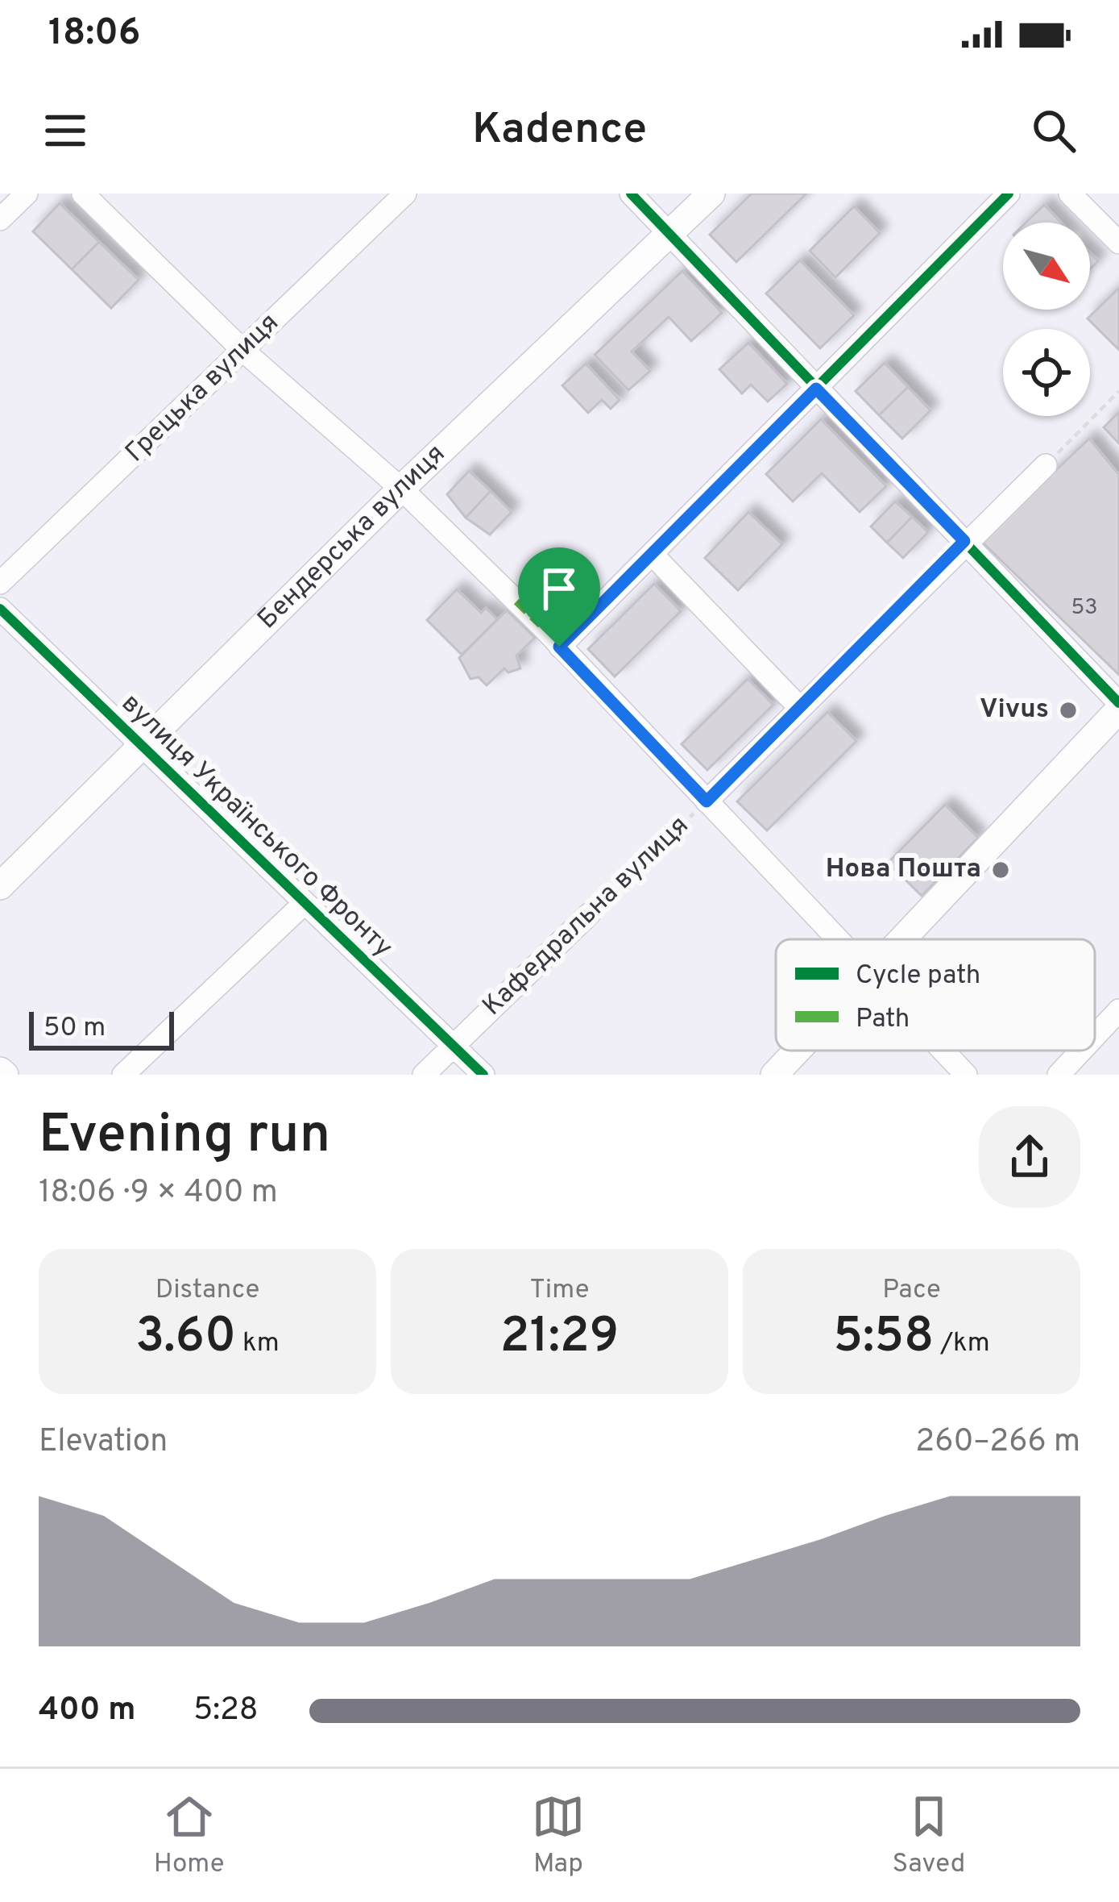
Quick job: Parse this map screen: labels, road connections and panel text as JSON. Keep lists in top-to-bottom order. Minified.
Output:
{"streets":{"main road":["Бендерська вулиця"],"street":["Грецька вулиця","вулиця Українського Фронту","Кафедральна вулиця"]},"crossings":[["Бендерська вулиця","вулиця Українського Фронту"],["вулиця Українського Фронту","Кафедральна вулиця"]],"places":["Vivus","Нова Пошта"],"house_numbers":["53"],"legend":["Cycle path","Path"],"scale_bar":"50 m","north":"bottom right","page":{"status":"18:06","header":"Kadence","scale":"50 m","heading":["Evening run","18:06 · 9 × 400 m"],"stats":[["Distance","3.60 km"],["Time","21:29"],["Pace","5:58 /km"]],"chart":["Elevation","260–266 m"],"list":[{"name":"400 m","note":"5:28"}],"tabs":["Home","Map","Saved"]}}
